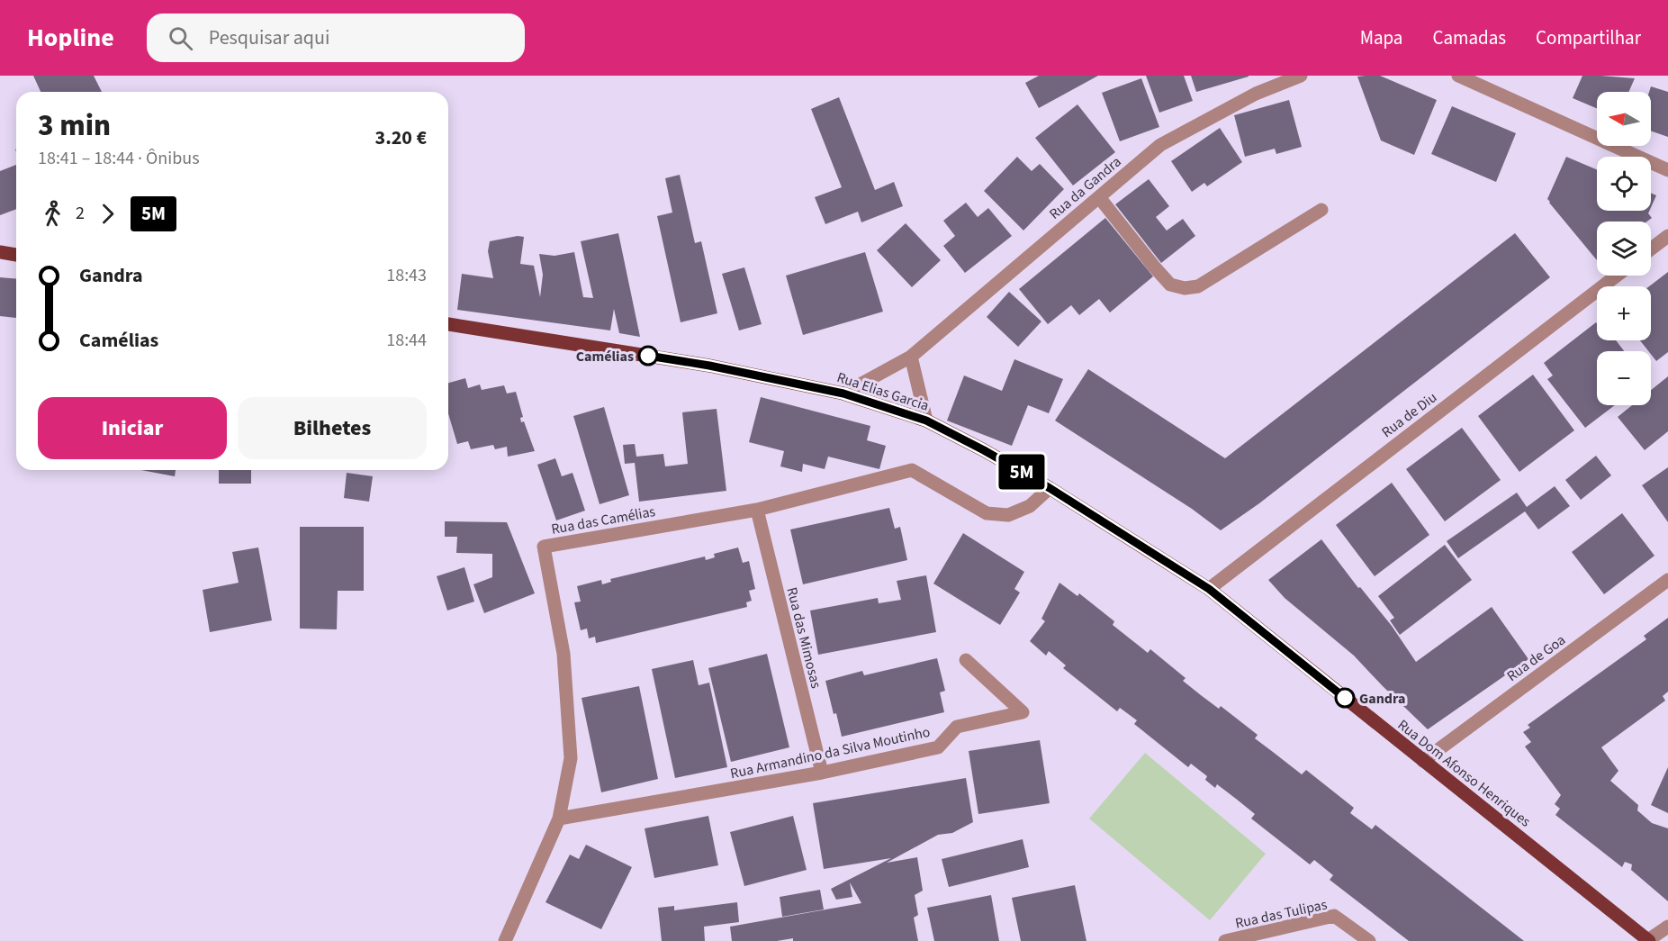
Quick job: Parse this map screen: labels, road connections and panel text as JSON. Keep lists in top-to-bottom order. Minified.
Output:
{"streets":{"main road":["Rua Elias Garcia","Rua Dom Afonso Henriques"],"street":["Rua da Gandra","Rua de Diu","Rua das Camélias","Rua das Mimosas","Rua de Goa","Rua Armandino da Silva Moutinho","Rua das Tulipas"]},"crossings":[["Rua da Gandra","Rua Elias Garcia"],["Rua Elias Garcia","Rua de Diu"],["Rua Elias Garcia","Rua das Camélias"],["Rua Elias Garcia","Rua Dom Afonso Henriques"],["Rua de Diu","Rua Dom Afonso Henriques"],["Rua das Camélias","Rua das Mimosas"],["Rua das Camélias","Rua Armandino da Silva Moutinho"],["Rua das Mimosas","Rua Armandino da Silva Moutinho"],["Rua de Goa","Rua Dom Afonso Henriques"]],"places":["Camélias","Gandra"],"lines":["bus line 5M"],"north":"left","page":{"header":"Hopline","search":"Pesquisar aqui","nav":["Mapa","Camadas","Compartilhar"],"on_map":"5M","map_buttons":["+","−"],"heading":["3 min","18:41 – 18:44 · Ônibus","3.20 €"],"legs":["2","5M"],"list":[{"name":"Gandra","value":"18:43"},{"name":"Camélias","value":"18:44"}],"buttons":["Iniciar","Bilhetes"]}}
